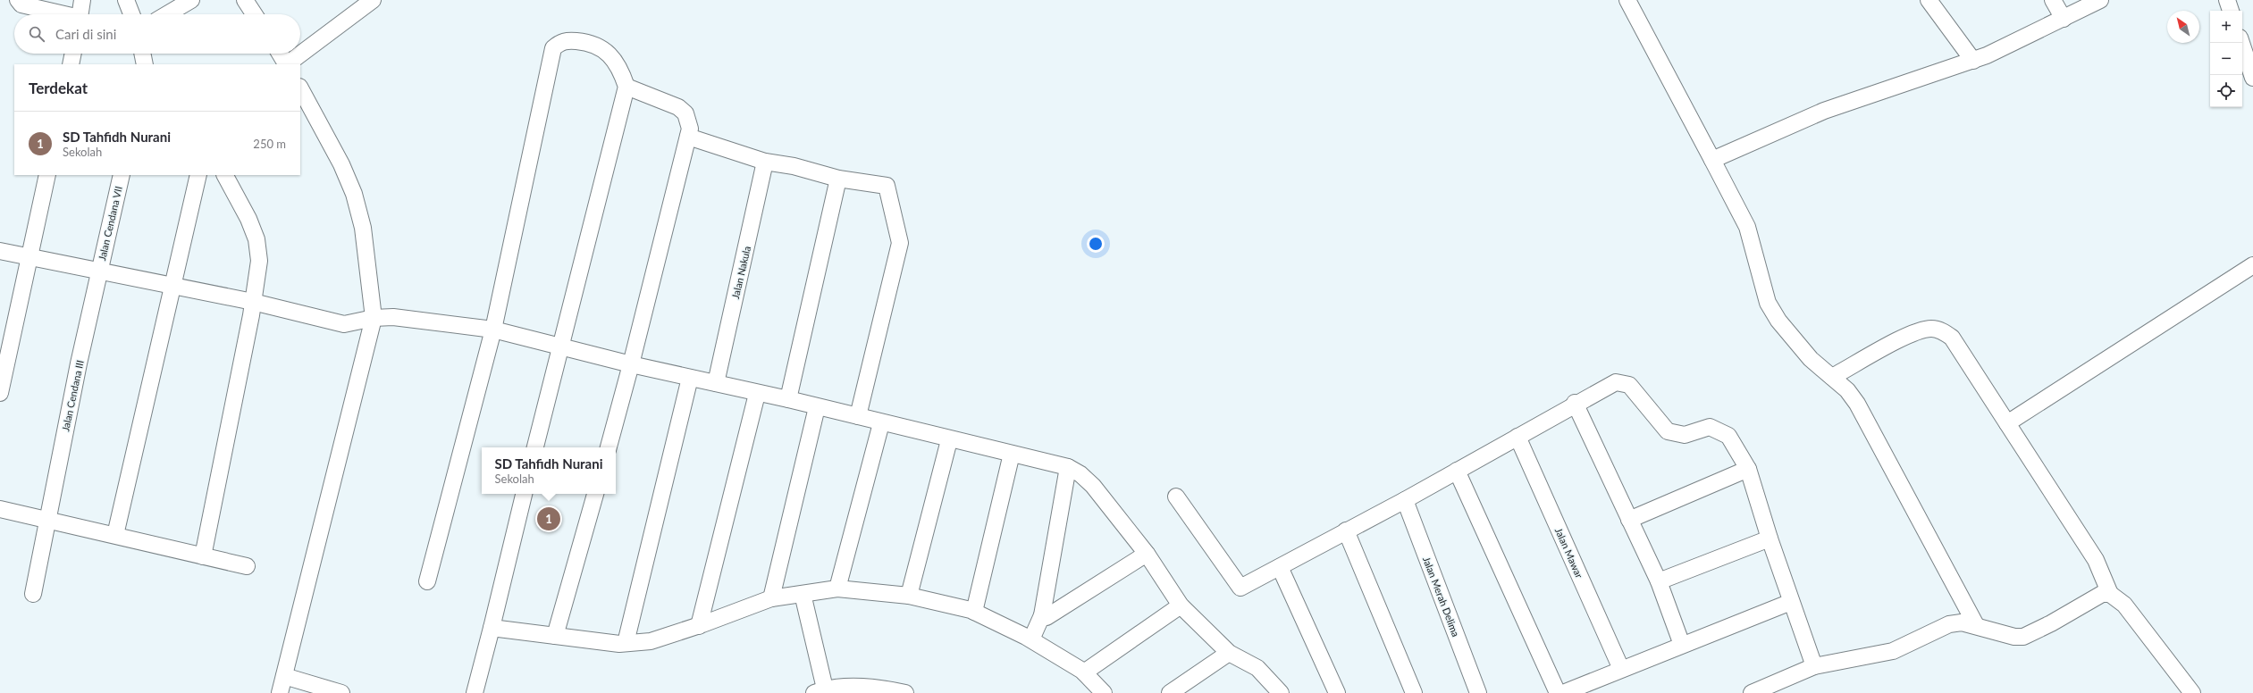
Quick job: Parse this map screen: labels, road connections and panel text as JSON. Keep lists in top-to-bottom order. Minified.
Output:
{"streets":{"street":["Jalan Cendana VII","Jalan Nakula","Jalan Cendana III","Jalan Mawar","Jalan Merah Delima"]},"crossings":[["Jalan Cendana VII","Jalan Cendana III"]],"north":"top left","page":{"map_buttons":["+","−"],"search":"Cari di sini","heading":"Terdekat","list":[{"mark":"1","name":"SD Tahfidh Nurani","note":"Sekolah","value":"250 m"}],"popup":["SD Tahfidh Nurani","Sekolah"],"pins":"1"}}
